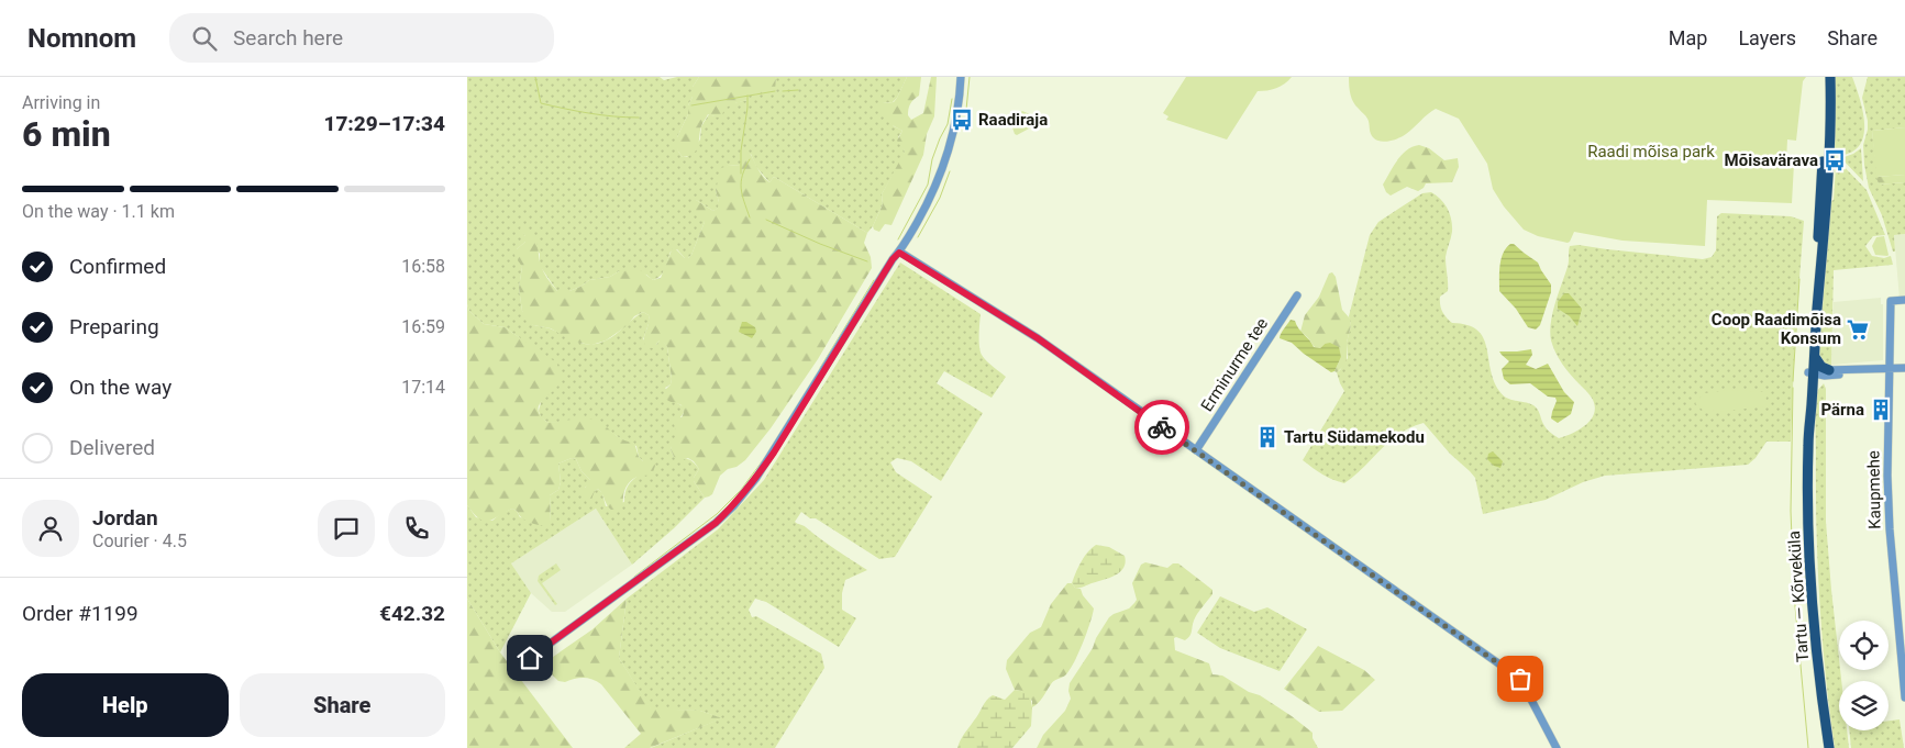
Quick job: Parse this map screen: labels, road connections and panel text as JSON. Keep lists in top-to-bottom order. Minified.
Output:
{"streets":{"main road":["Tartu — Kõrveküla"],"street":["Erminurme tee","Kaupmehe"]},"parks":["Raadi mõisa park"],"places":{"bus stop":["Raadiraja","Mõisavärava"],"supermarket":["Coop Raadimõisa Konsum"],"building":["Pärna","Tartu Südamekodu"]},"page":{"header":"Nomnom","search":"Search here","nav":["Map","Layers","Share"],"heading":["6 min","Arriving in","17:29–17:34"],"panel":["Jordan","Courier · 4.5","Order #1199","€42.32"],"bar":"On the way · 1.1 km","list":[["Confirmed","16:58"],["Preparing","16:59"],["On the way","17:14"],"Delivered"],"buttons":["Help","Share"]}}
